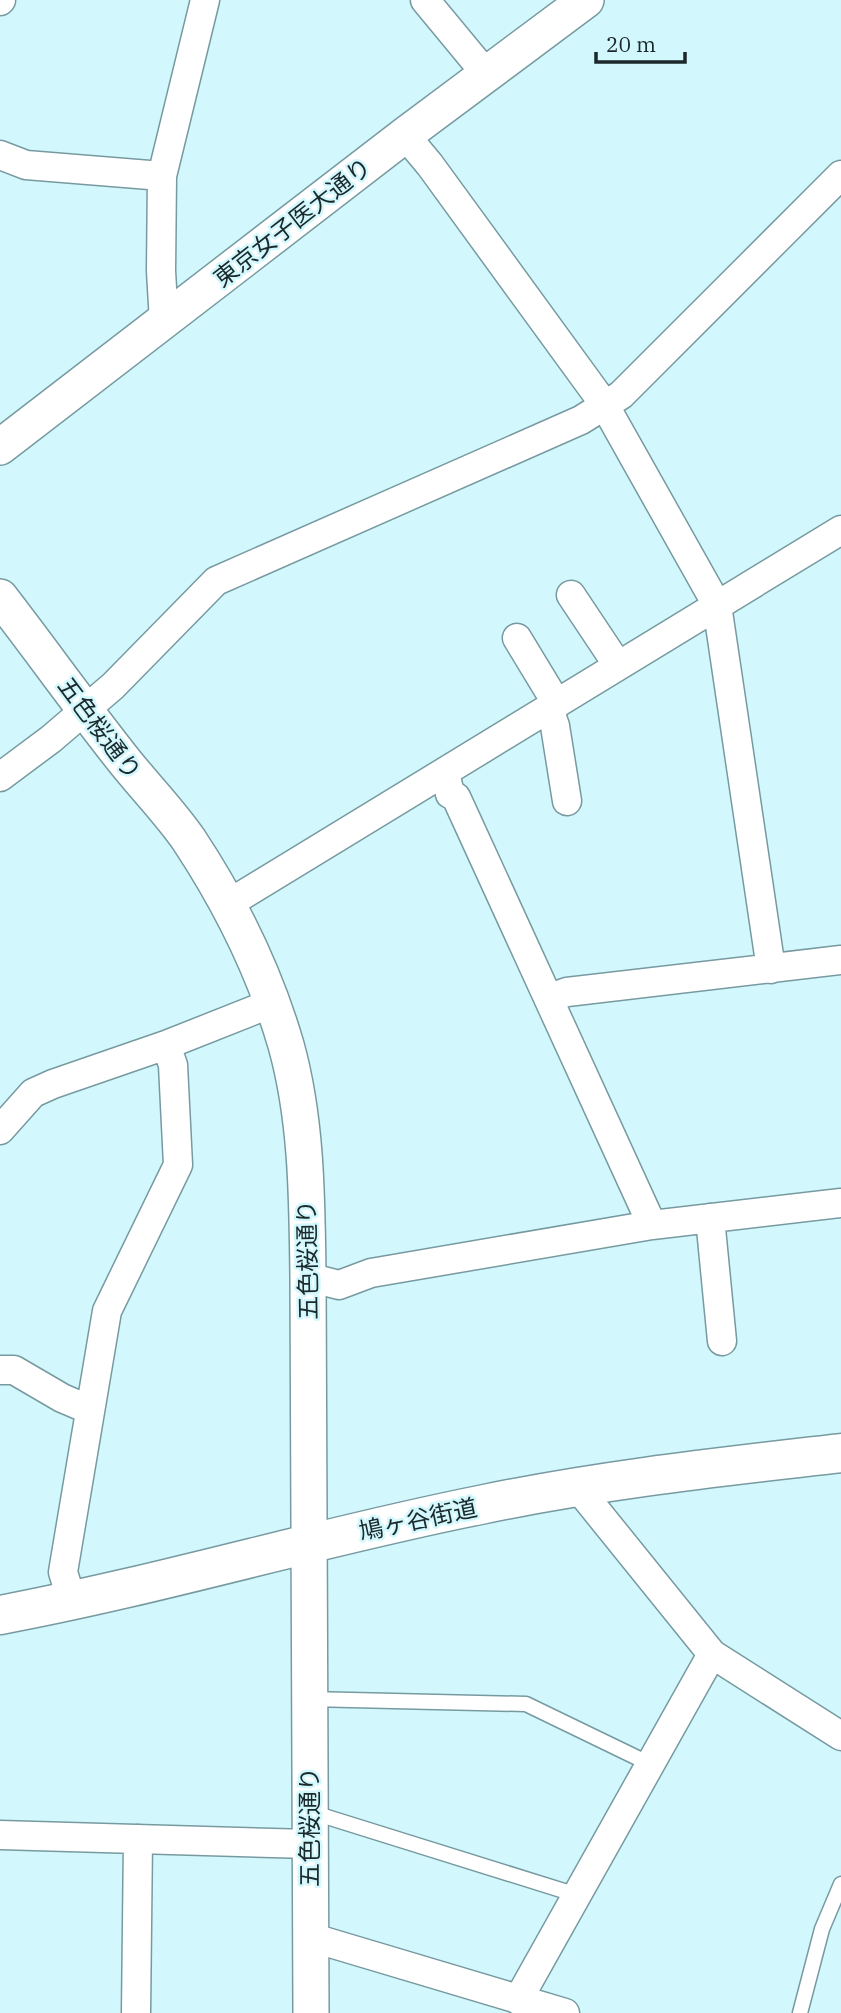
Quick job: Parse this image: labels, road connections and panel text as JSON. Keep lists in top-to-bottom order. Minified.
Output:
{"streets":{"main road":["鳩ヶ谷街道"],"street":["東京女子医大通り","五色桜通り"]},"crossings":[["五色桜通り","鳩ヶ谷街道"]],"scale_bar":"20 m"}
